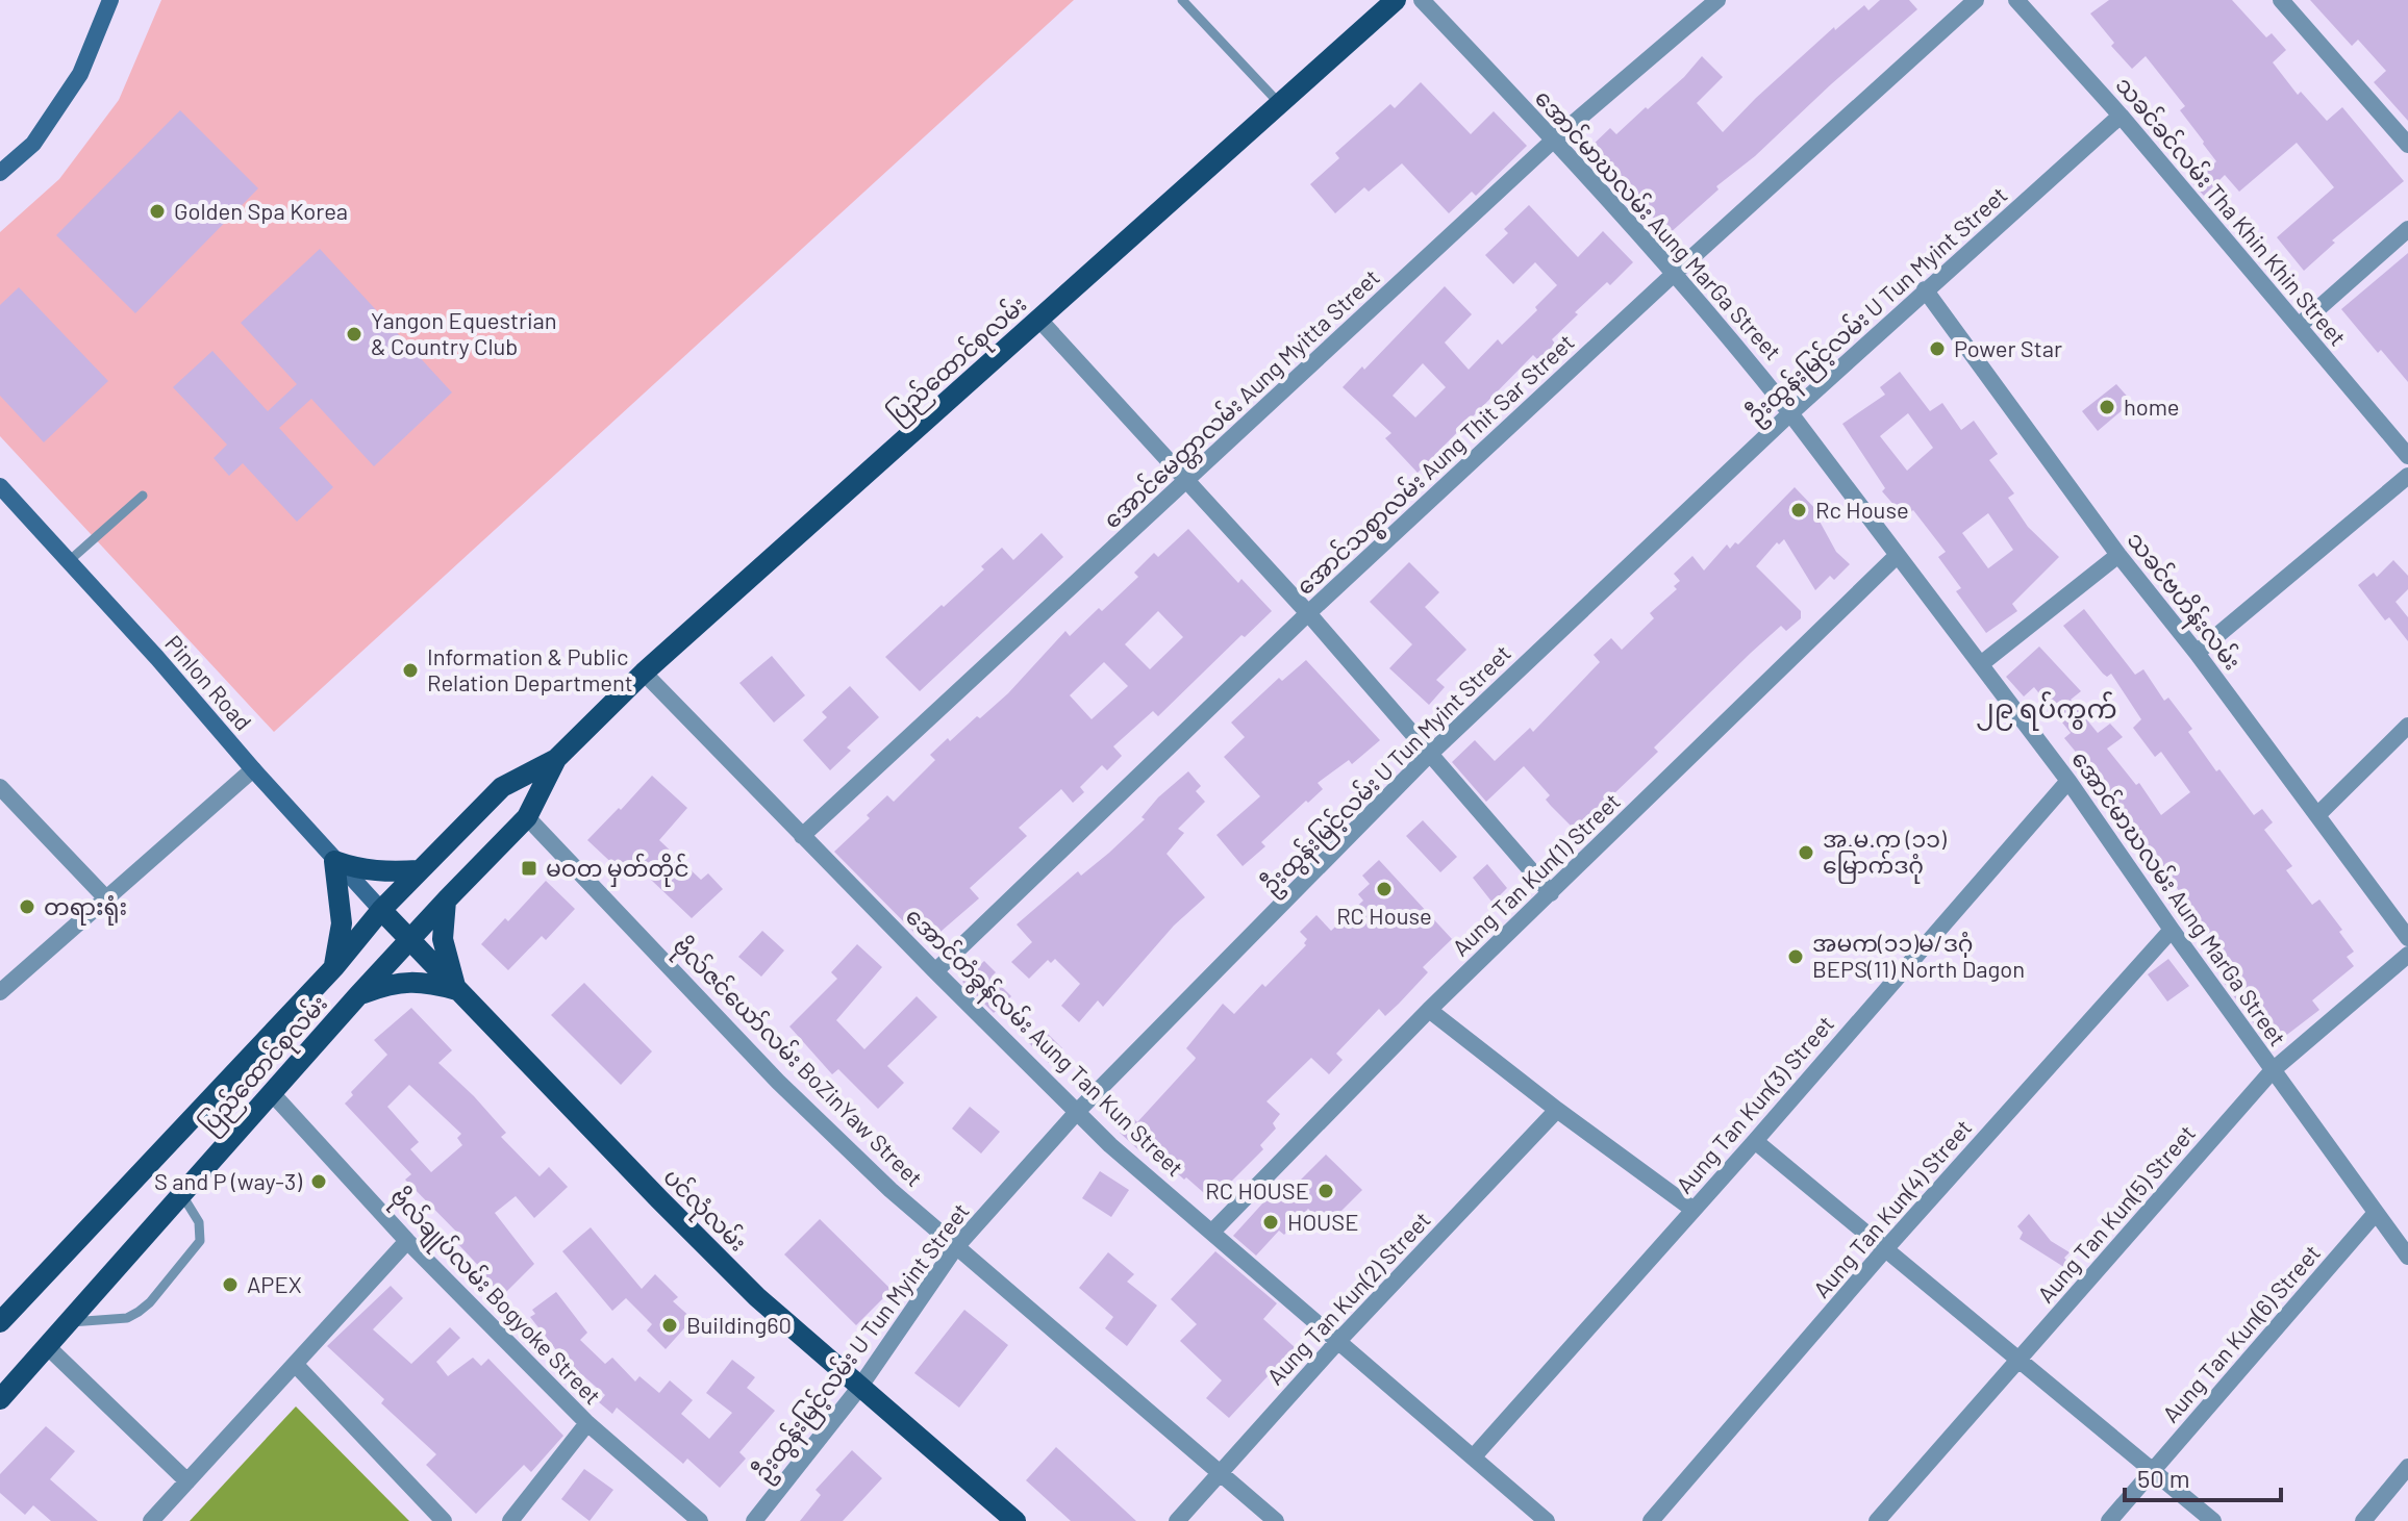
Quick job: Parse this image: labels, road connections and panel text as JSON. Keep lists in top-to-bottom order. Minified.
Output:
{"streets":{"main road":["ပြည်ထောင်စုလမ်း","Pinlon Road","ပင်လုံလမ်း"],"street":["သခင်ခင်လမ်း Tha Khin Khin Street","အောင်မာဃလမ်း Aung MarGa Street","ဦးထွန်းမြင့်လမ်း U Tun Myint Street","အောင်မေတ္တာလမ်း Aung Myitta Street","အောင်သစ္စာလမ်း Aung Thit Sar Street","သခင်ဗဟိန်းလမ်း","Aung Tan Kun(1) Street","အောင်တံခွန်လမ်း Aung Tan Kun Street","ဗိုလ်ဇင်ယော်လမ်း BoZinYaw Street","Aung Tan Kun(3) Street","Aung Tan Kun(4) Street","Aung Tan Kun(5) Street","ဗိုလ်ချုပ်လမ်း Bogyoke Street","Aung Tan Kun(2) Street","Aung Tan Kun(6) Street"]},"crossings":[["သခင်ခင်လမ်း Tha Khin Khin Street","ဦးထွန်းမြင့်လမ်း U Tun Myint Street"],["အောင်မာဃလမ်း Aung MarGa Street","ဦးထွန်းမြင့်လမ်း U Tun Myint Street"],["အောင်မာဃလမ်း Aung MarGa Street","အောင်မေတ္တာလမ်း Aung Myitta Street"],["အောင်မာဃလမ်း Aung MarGa Street","အောင်သစ္စာလမ်း Aung Thit Sar Street"],["အောင်မာဃလမ်း Aung MarGa Street","Aung Tan Kun(1) Street"],["အောင်မာဃလမ်း Aung MarGa Street","Aung Tan Kun(3) Street"],["အောင်မာဃလမ်း Aung MarGa Street","Aung Tan Kun(4) Street"],["အောင်မာဃလမ်း Aung MarGa Street","Aung Tan Kun(5) Street"],["အောင်မာဃလမ်း Aung MarGa Street","Aung Tan Kun(6) Street"],["ဦးထွန်းမြင့်လမ်း U Tun Myint Street","သခင်ဗဟိန်းလမ်း"],["ဦးထွန်းမြင့်လမ်း U Tun Myint Street","အောင်တံခွန်လမ်း Aung Tan Kun Street"],["ဦးထွန်းမြင့်လမ်း U Tun Myint Street","ဗိုလ်ဇင်ယော်လမ်း BoZinYaw Street"],["ဦးထွန်းမြင့်လမ်း U Tun Myint Street","ပင်လုံလမ်း"],["ပြည်ထောင်စုလမ်း","Pinlon Road"],["ပြည်ထောင်စုလမ်း","အောင်တံခွန်လမ်း Aung Tan Kun Street"],["ပြည်ထောင်စုလမ်း","ဗိုလ်ဇင်ယော်လမ်း BoZinYaw Street"],["ပြည်ထောင်စုလမ်း","ပင်လုံလမ်း"],["ပြည်ထောင်စုလမ်း","ဗိုလ်ချုပ်လမ်း Bogyoke Street"],["အောင်မေတ္တာလမ်း Aung Myitta Street","အောင်တံခွန်လမ်း Aung Tan Kun Street"],["အောင်သစ္စာလမ်း Aung Thit Sar Street","အောင်တံခွန်လမ်း Aung Tan Kun Street"],["Pinlon Road","ပင်လုံလမ်း"],["Aung Tan Kun(1) Street","အောင်တံခွန်လမ်း Aung Tan Kun Street"],["အောင်တံခွန်လမ်း Aung Tan Kun Street","Aung Tan Kun(3) Street"],["အောင်တံခွန်လမ်း Aung Tan Kun Street","Aung Tan Kun(2) Street"],["ဗိုလ်ဇင်ယော်လမ်း BoZinYaw Street","Aung Tan Kun(2) Street"]],"districts":["၂၉ ရပ်ကွက်"],"places":{"other":["Golden Spa Korea","Yangon Equestrian & Country Club","Power Star","home","Rc House","Information & Public Relation Department","အ.မ.က (၁၁) မြောက်ဒဂုံ","RC House","တရားရုံး","အမက(၁၁)မ/ဒဂုံ BEPS(11) North Dagon","S and P (way-3)","RC HOUSE","HOUSE","APEX","Building60"],"transit":["မဝတ မှတ်တိုင်"]},"scale_bar":"50 m"}
